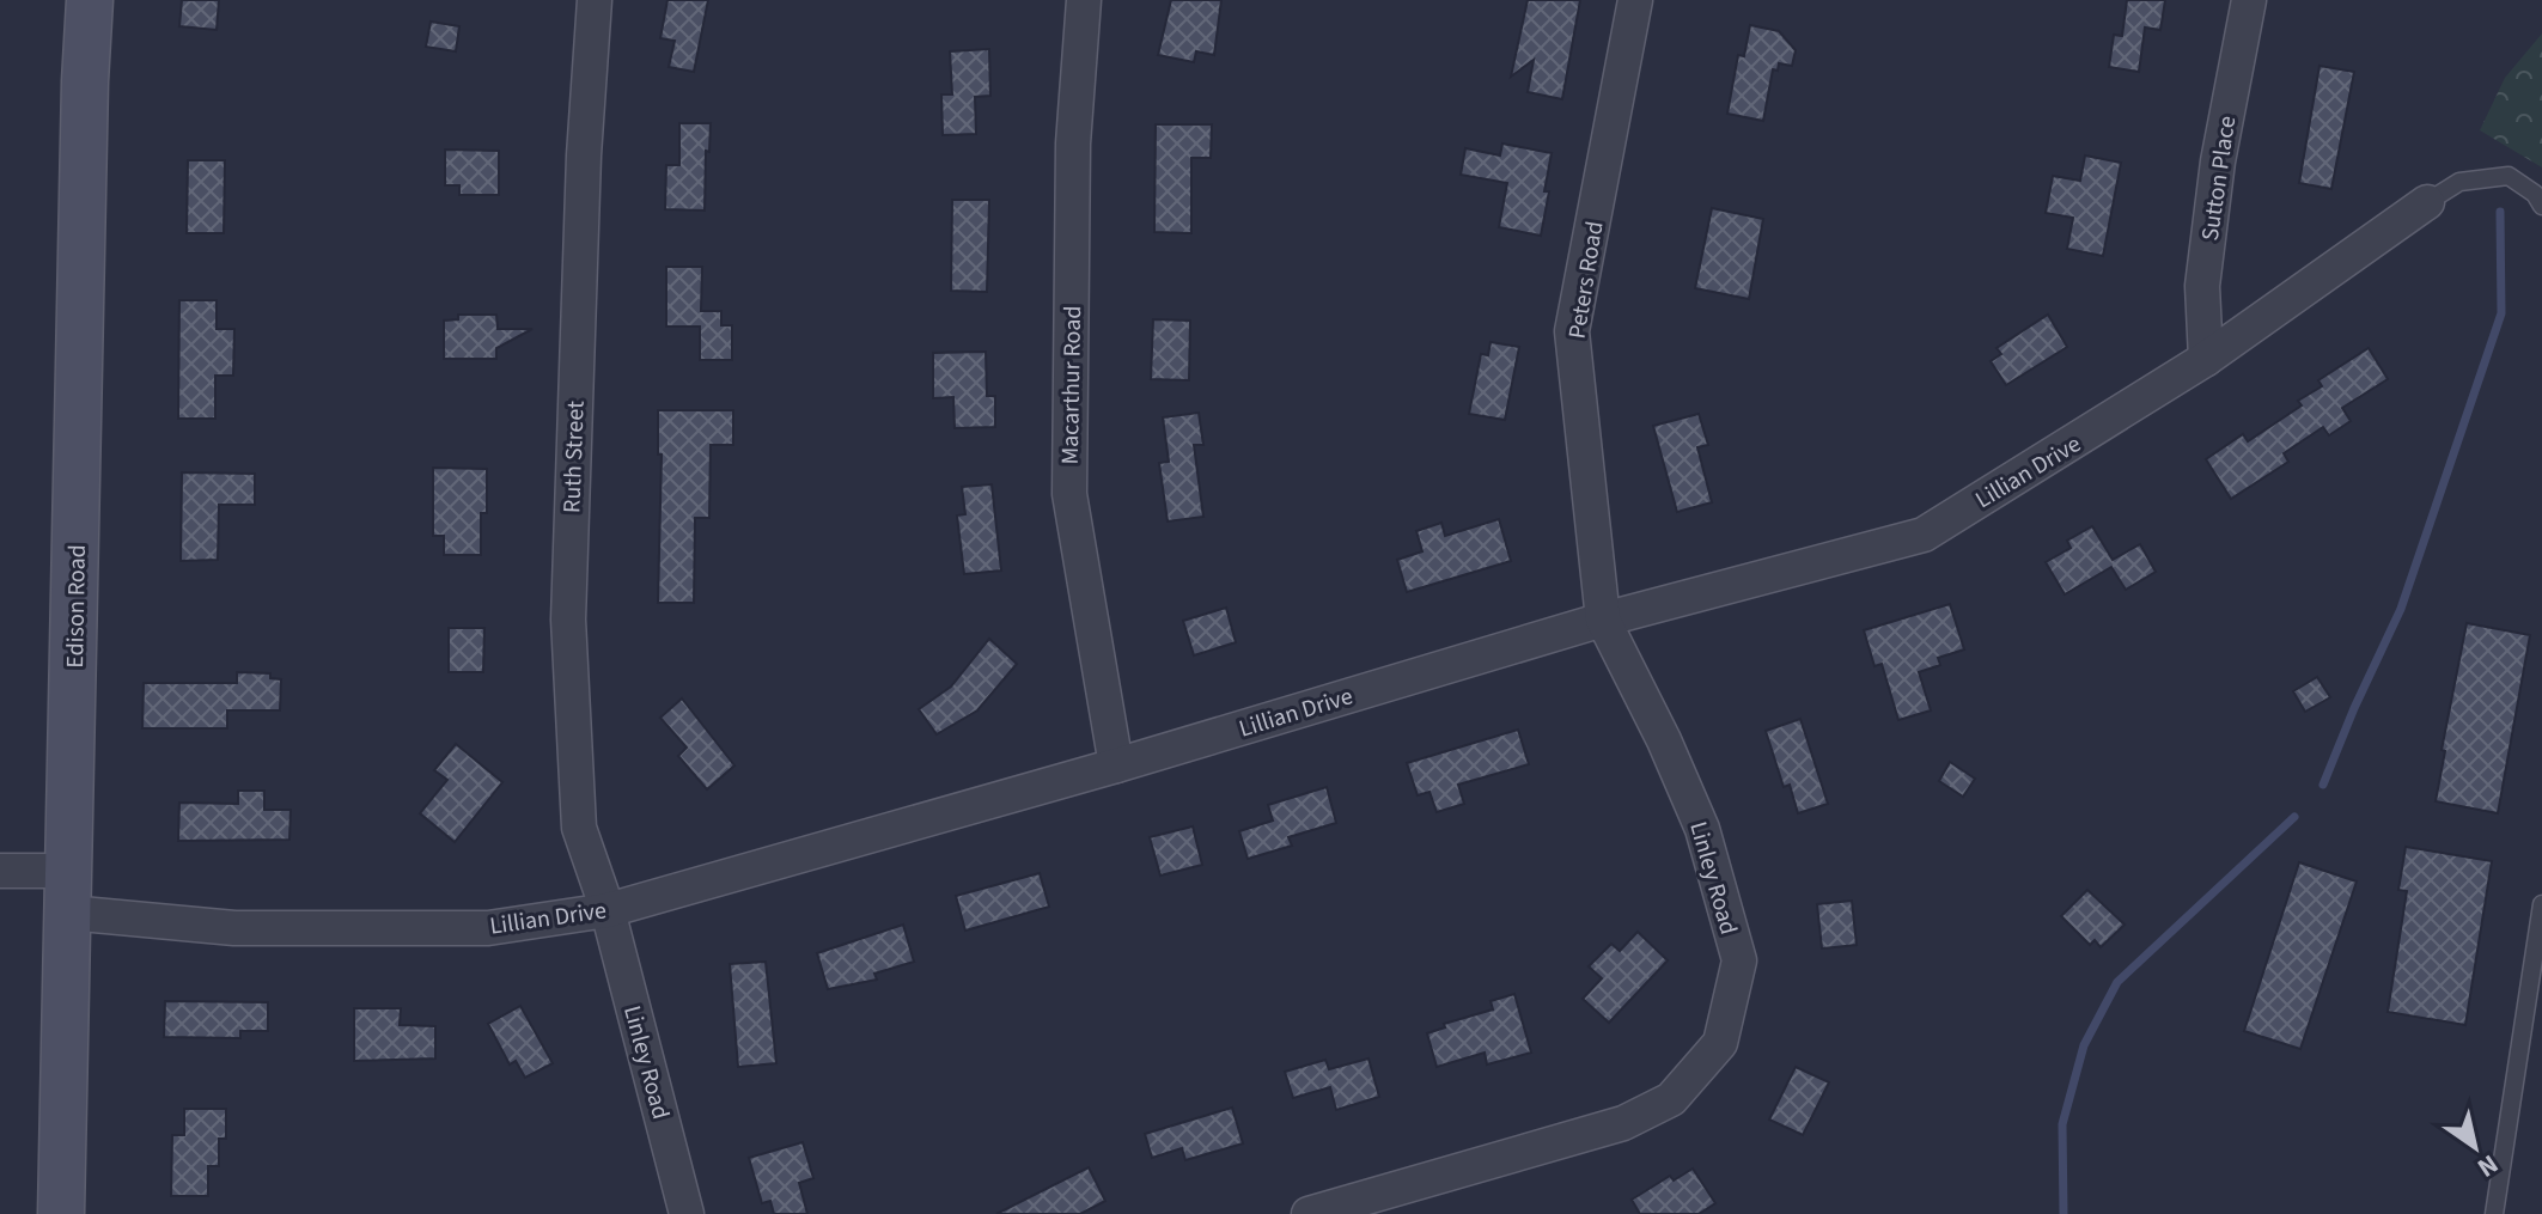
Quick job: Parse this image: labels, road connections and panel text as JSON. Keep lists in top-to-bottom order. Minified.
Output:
{"streets":{"street":["Sutton Place","Peters Road","Macarthur Road","Ruth Street","Lillian Drive","Edison Road","Linley Road"]},"crossings":[["Sutton Place","Lillian Drive"],["Peters Road","Lillian Drive"],["Peters Road","Linley Road"],["Macarthur Road","Lillian Drive"],["Ruth Street","Lillian Drive"],["Ruth Street","Linley Road"],["Lillian Drive","Edison Road"],["Lillian Drive","Linley Road"]],"north":"bottom right"}
